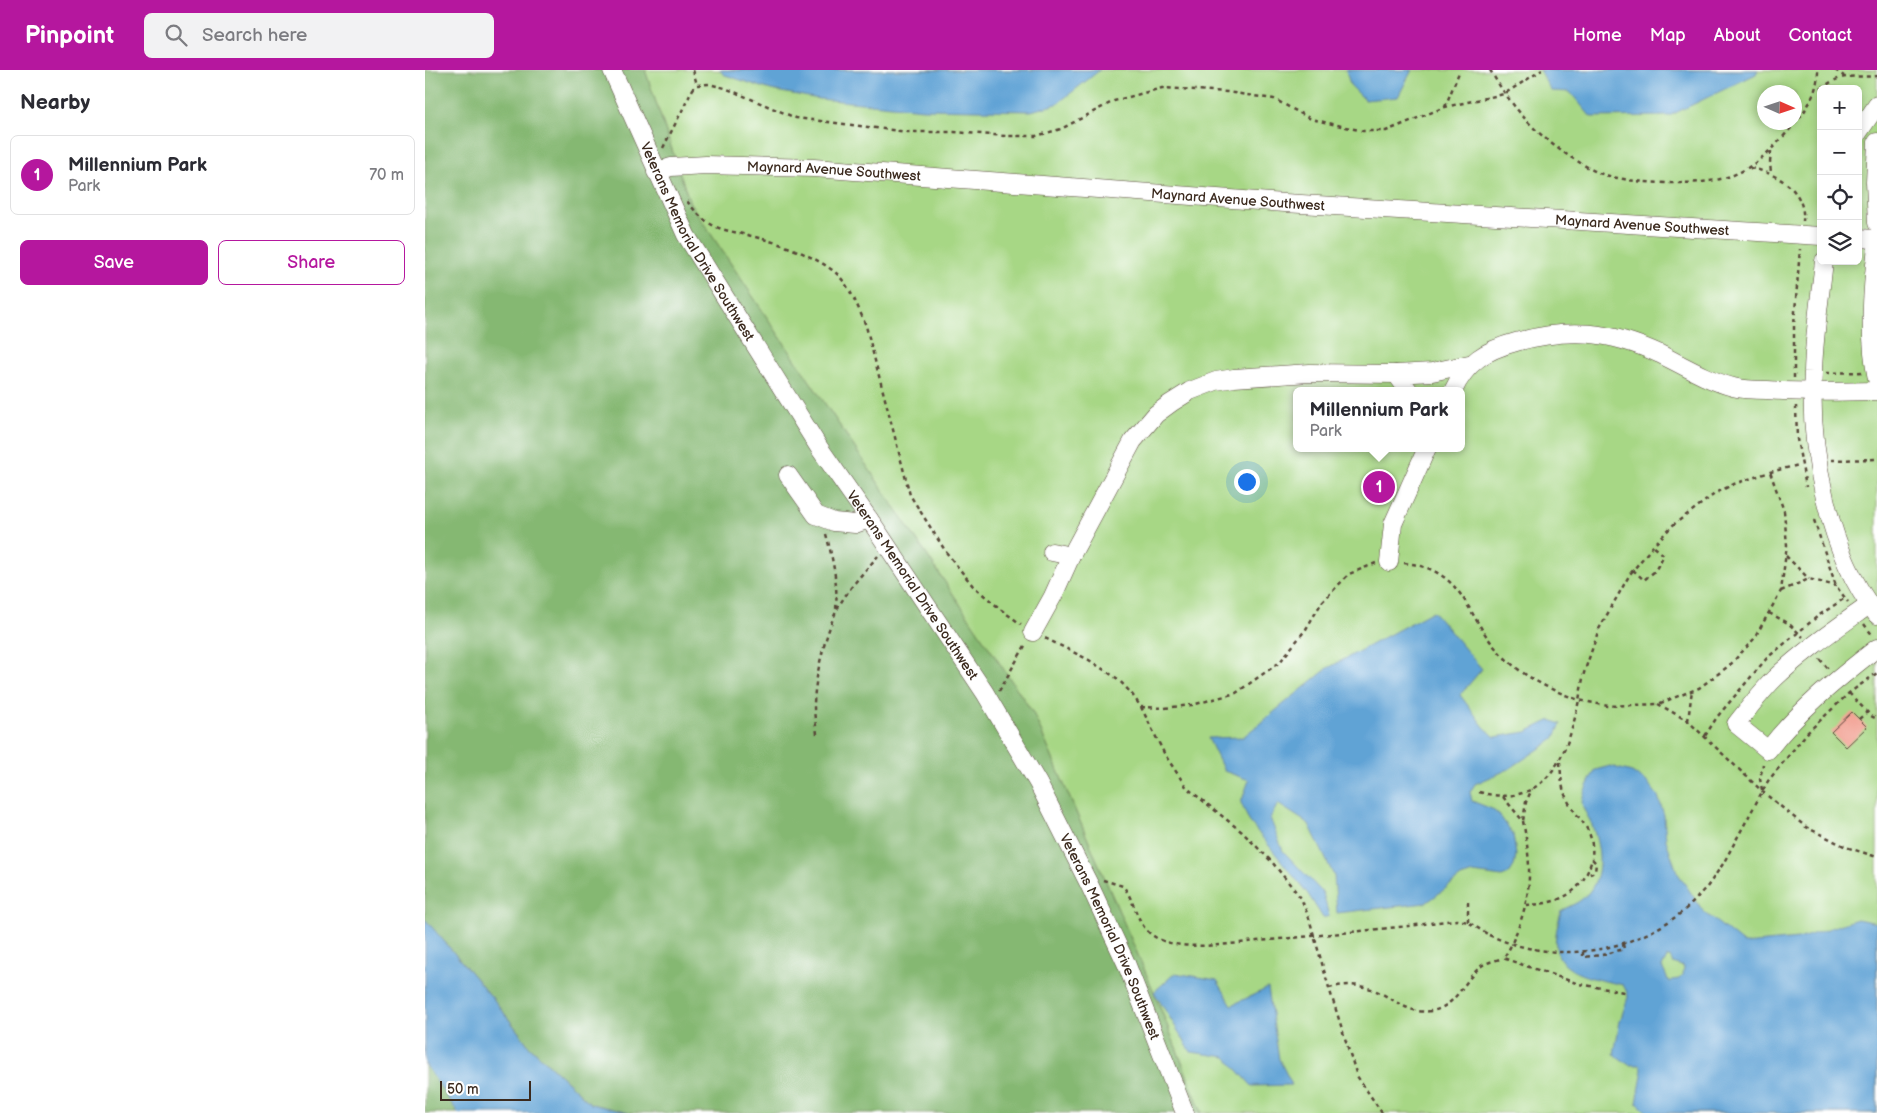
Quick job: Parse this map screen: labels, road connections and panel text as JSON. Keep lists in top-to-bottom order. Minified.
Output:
{"streets":{"street":["Maynard Avenue Southwest","Veterans Memorial Drive Southwest"]},"crossings":[["Maynard Avenue Southwest","Veterans Memorial Drive Southwest"]],"scale_bar":"50 m","north":"right","page":{"header":"Pinpoint","search":"Search here","nav":["Home","Map","About","Contact"],"heading":"Nearby","map_buttons":["+","−"],"list":[{"mark":"1","name":"Millennium Park","note":"Park","value":"70 m"}],"buttons":["Save","Share"],"popup":["Millennium Park","Park"],"pins":"1","scale":"50 m"}}
